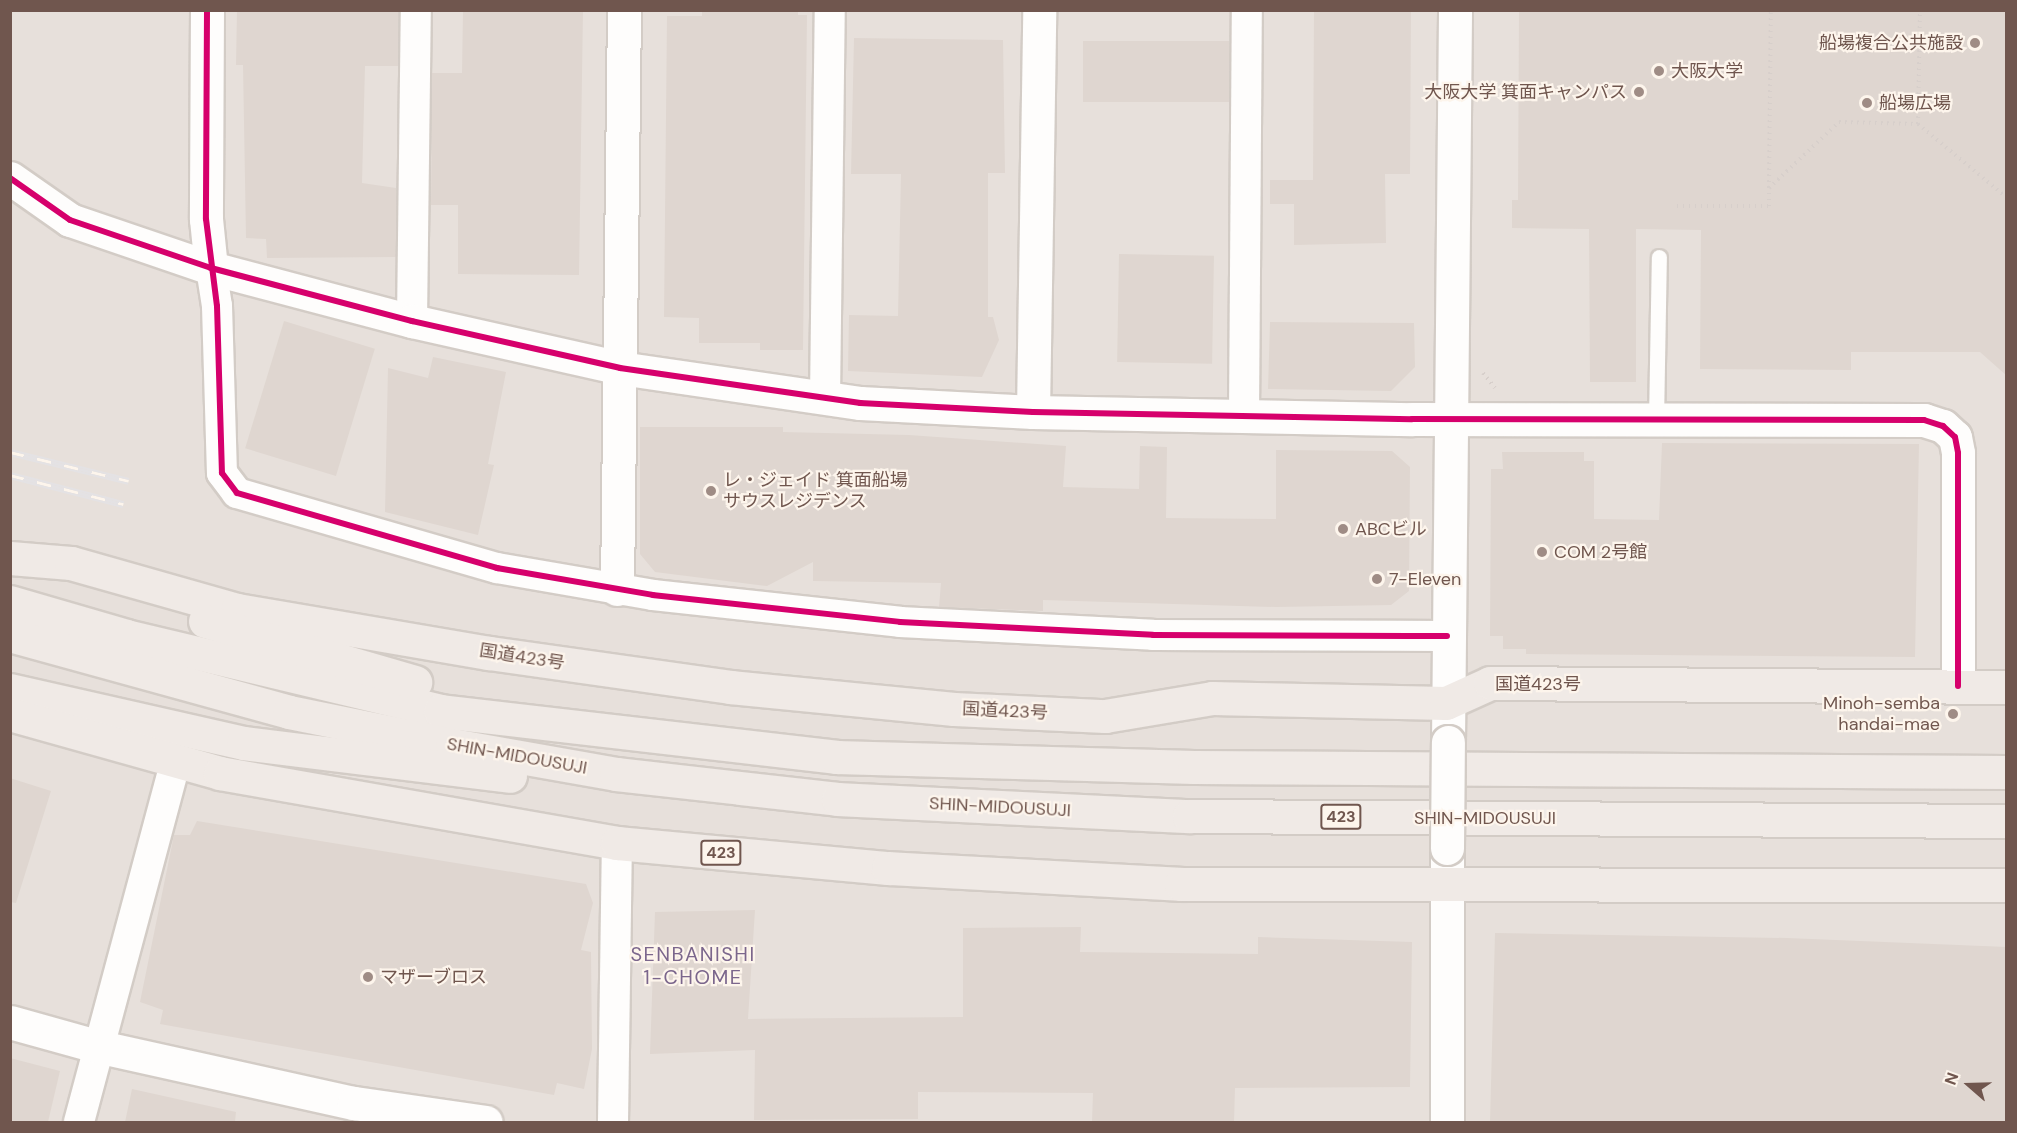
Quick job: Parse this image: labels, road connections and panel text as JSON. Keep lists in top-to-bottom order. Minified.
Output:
{"streets":{"highway":["国道423号","SHIN-MIDOUSUJI","423"]},"districts":["SENBANISHI 1-CHOME"],"places":["船場複合公共施設","大阪大学","大阪大学 箕面キャンパス","船場広場","レ・ジェイド 箕面船場 サウスレジデンス","ABCビル","COM 2号館","7-Eleven","Minoh-semba handai-mae","マザーブロス"],"north":"left"}
